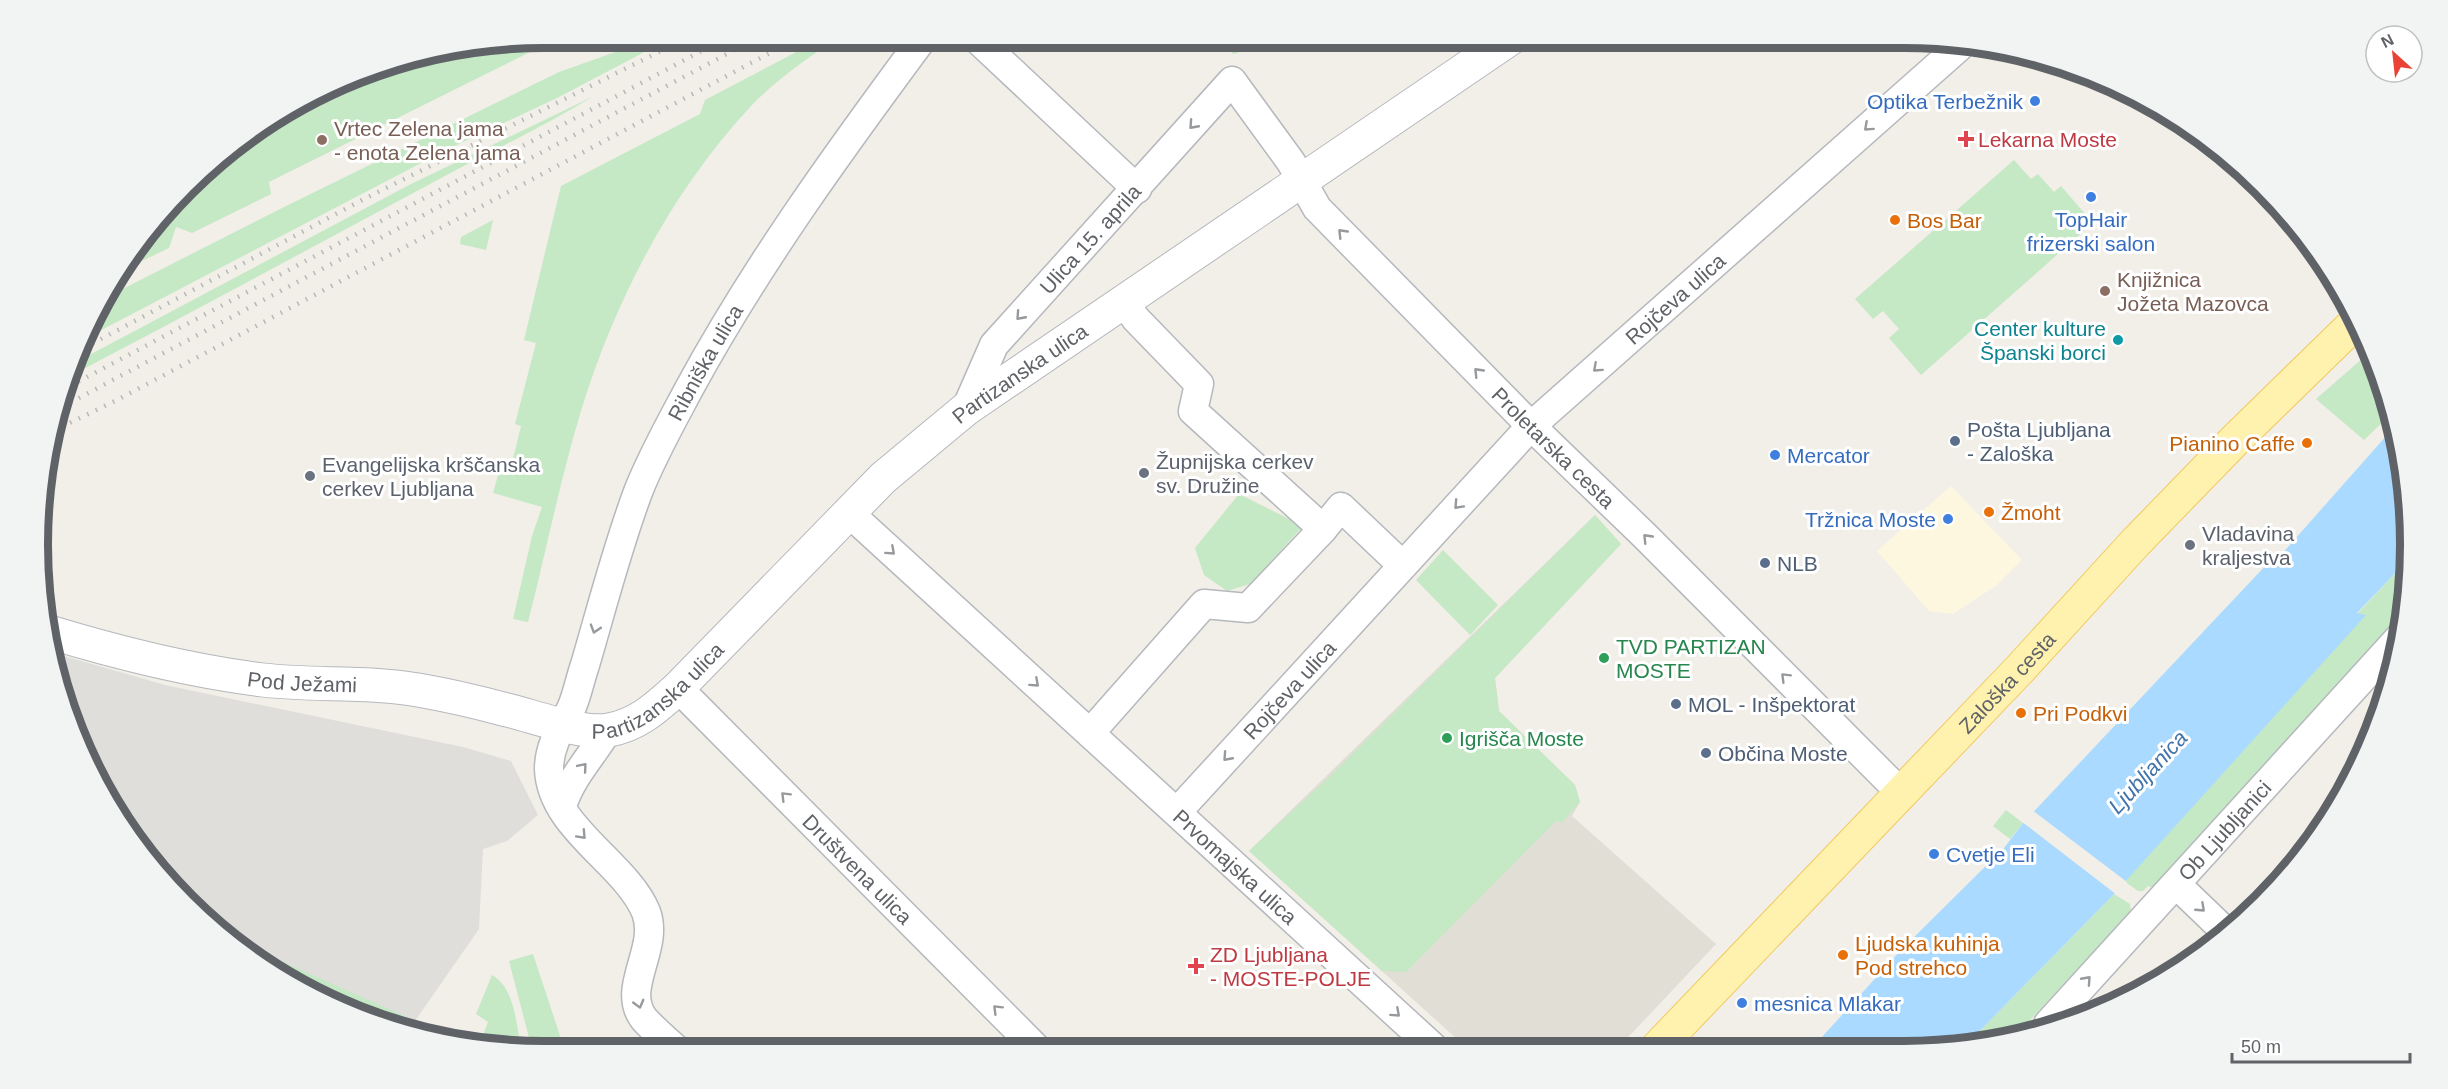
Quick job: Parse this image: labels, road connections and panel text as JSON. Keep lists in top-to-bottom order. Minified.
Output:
{"streets":{"main road":["Zaloška cesta"],"street":["Ulica 15. aprila","Rojčeva ulica","Ribniška ulica","Partizanska ulica","Proletarska cesta","Pod Ježami","Ob Ljubljanici","Prvomajska ulica","Društvena ulica"]},"crossings":[["Ulica 15. aprila","Partizanska ulica"],["Ulica 15. aprila","Proletarska cesta"],["Rojčeva ulica","Proletarska cesta"],["Rojčeva ulica","Prvomajska ulica"],["Ribniška ulica","Partizanska ulica"],["Ribniška ulica","Pod Ježami"],["Partizanska ulica","Proletarska cesta"],["Partizanska ulica","Pod Ježami"],["Partizanska ulica","Prvomajska ulica"],["Partizanska ulica","Društvena ulica"],["Proletarska cesta","Zaloška cesta"]],"one_way":["Ulica 15. aprila","Rojčeva ulica","Ribniška ulica","Ob Ljubljanici","Prvomajska ulica","Društvena ulica"],"water":["Ljubljanica"],"places":{"other":["Optika Terbežnik","Vrtec Zelena jama - enota Zelena jama","TopHair frizerski salon","Bos Bar","Knjižnica Jožeta Mazovca","Center kulture Španski borci","Pošta Ljubljana - Zaloška","Pianino Caffe","Mercator","Župnijska cerkev sv. Družine","Evangelijska krščanska cerkev Ljubljana","Žmoht","Tržnica Moste","Vladavina kraljestva","NLB","TVD PARTIZAN MOSTE","MOL - Inšpektorat","Pri Podkvi","Igrišča Moste","Občina Moste","Cvetje Eli","Ljudska kuhinja Pod strehco","mesnica Mlakar"],"health":["Lekarna Moste","ZD Ljubljana - MOSTE-POLJE"]},"scale_bar":"50 m","north":"top left"}
